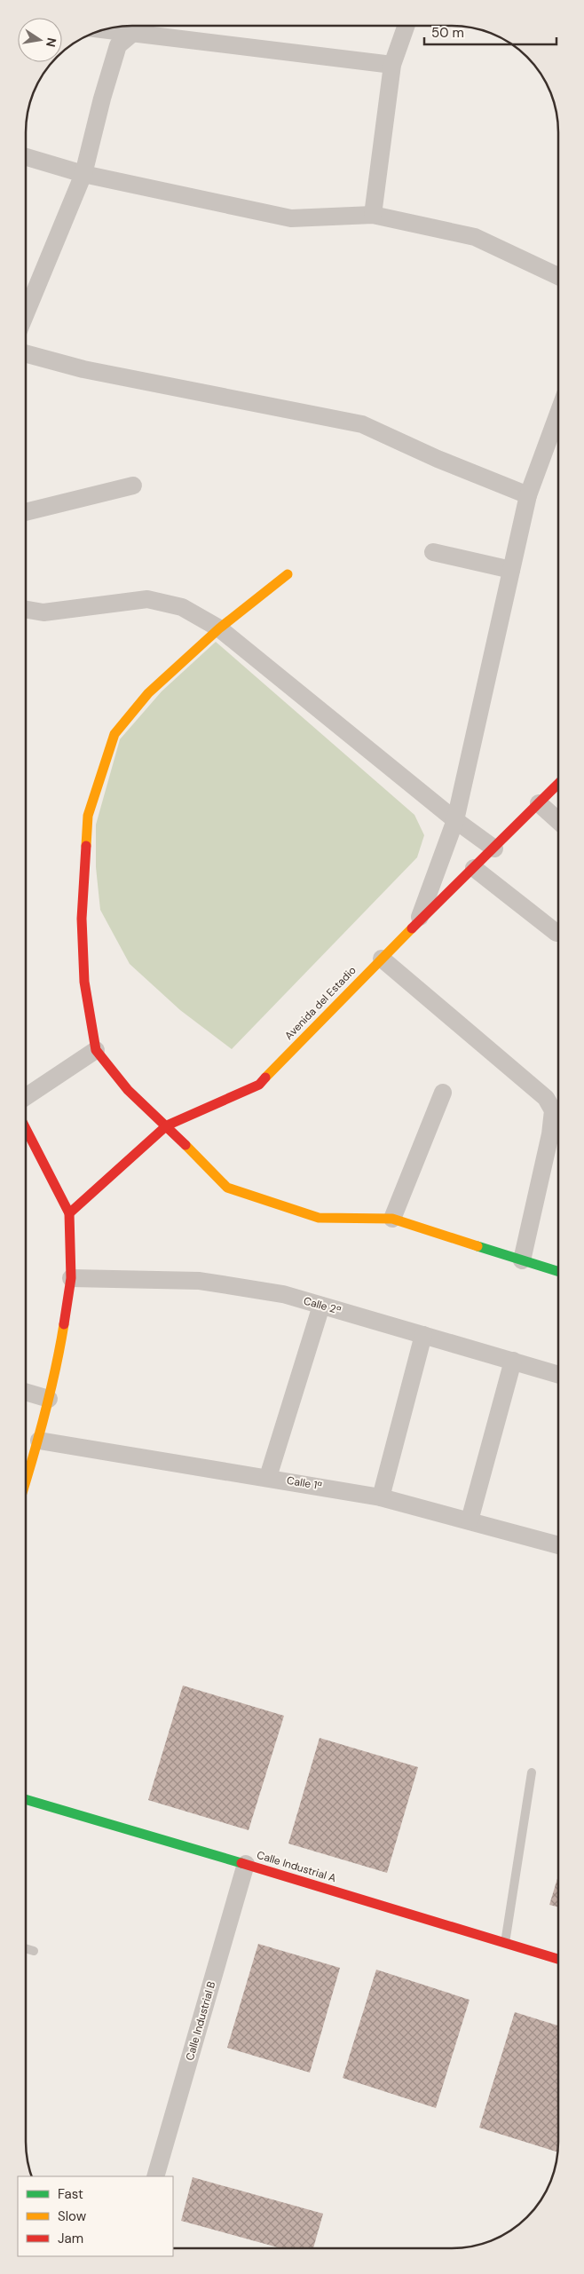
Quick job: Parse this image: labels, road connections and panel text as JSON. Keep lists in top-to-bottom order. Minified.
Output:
{"streets":{"street":["Avenida del Estadio","Calle 2ª","Calle 1ª","Calle Industrial A","Calle Industrial B"]},"crossings":[["Calle Industrial A","Calle Industrial B"]],"legend":["Fast","Slow","Jam"],"scale_bar":"50 m","north":"right"}
